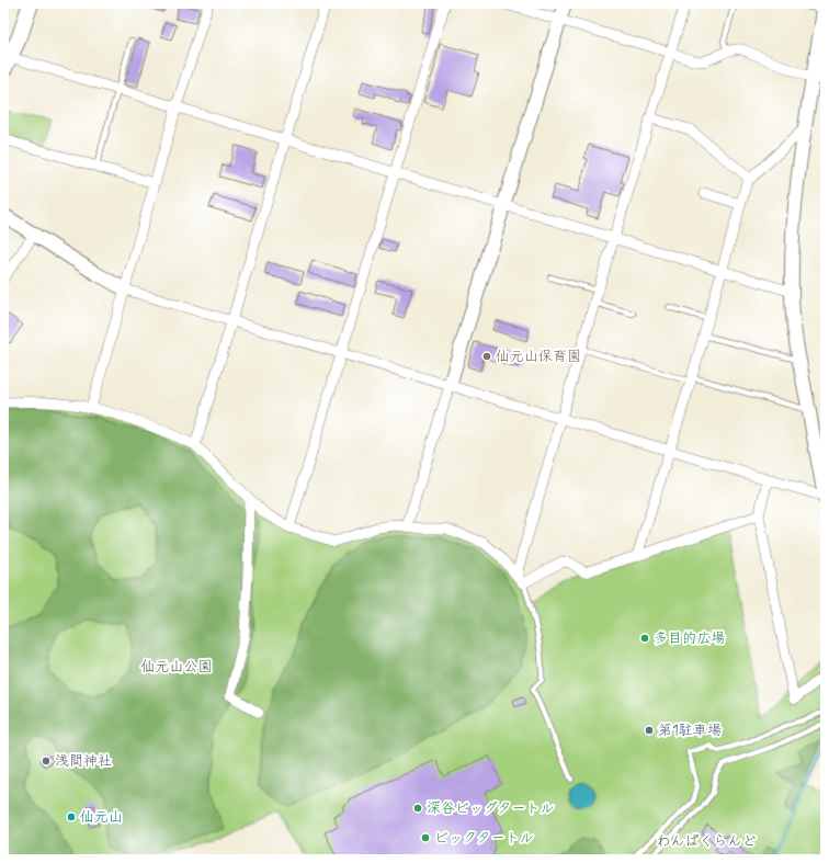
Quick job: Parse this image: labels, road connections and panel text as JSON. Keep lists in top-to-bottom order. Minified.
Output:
{"parks":["仙元山公園","わんぱくらんど"],"places":["仙元山保育園","多目的広場","第1駐車場","浅間神社","深谷ビッグタートル","仙元山","ビックタートル"]}
